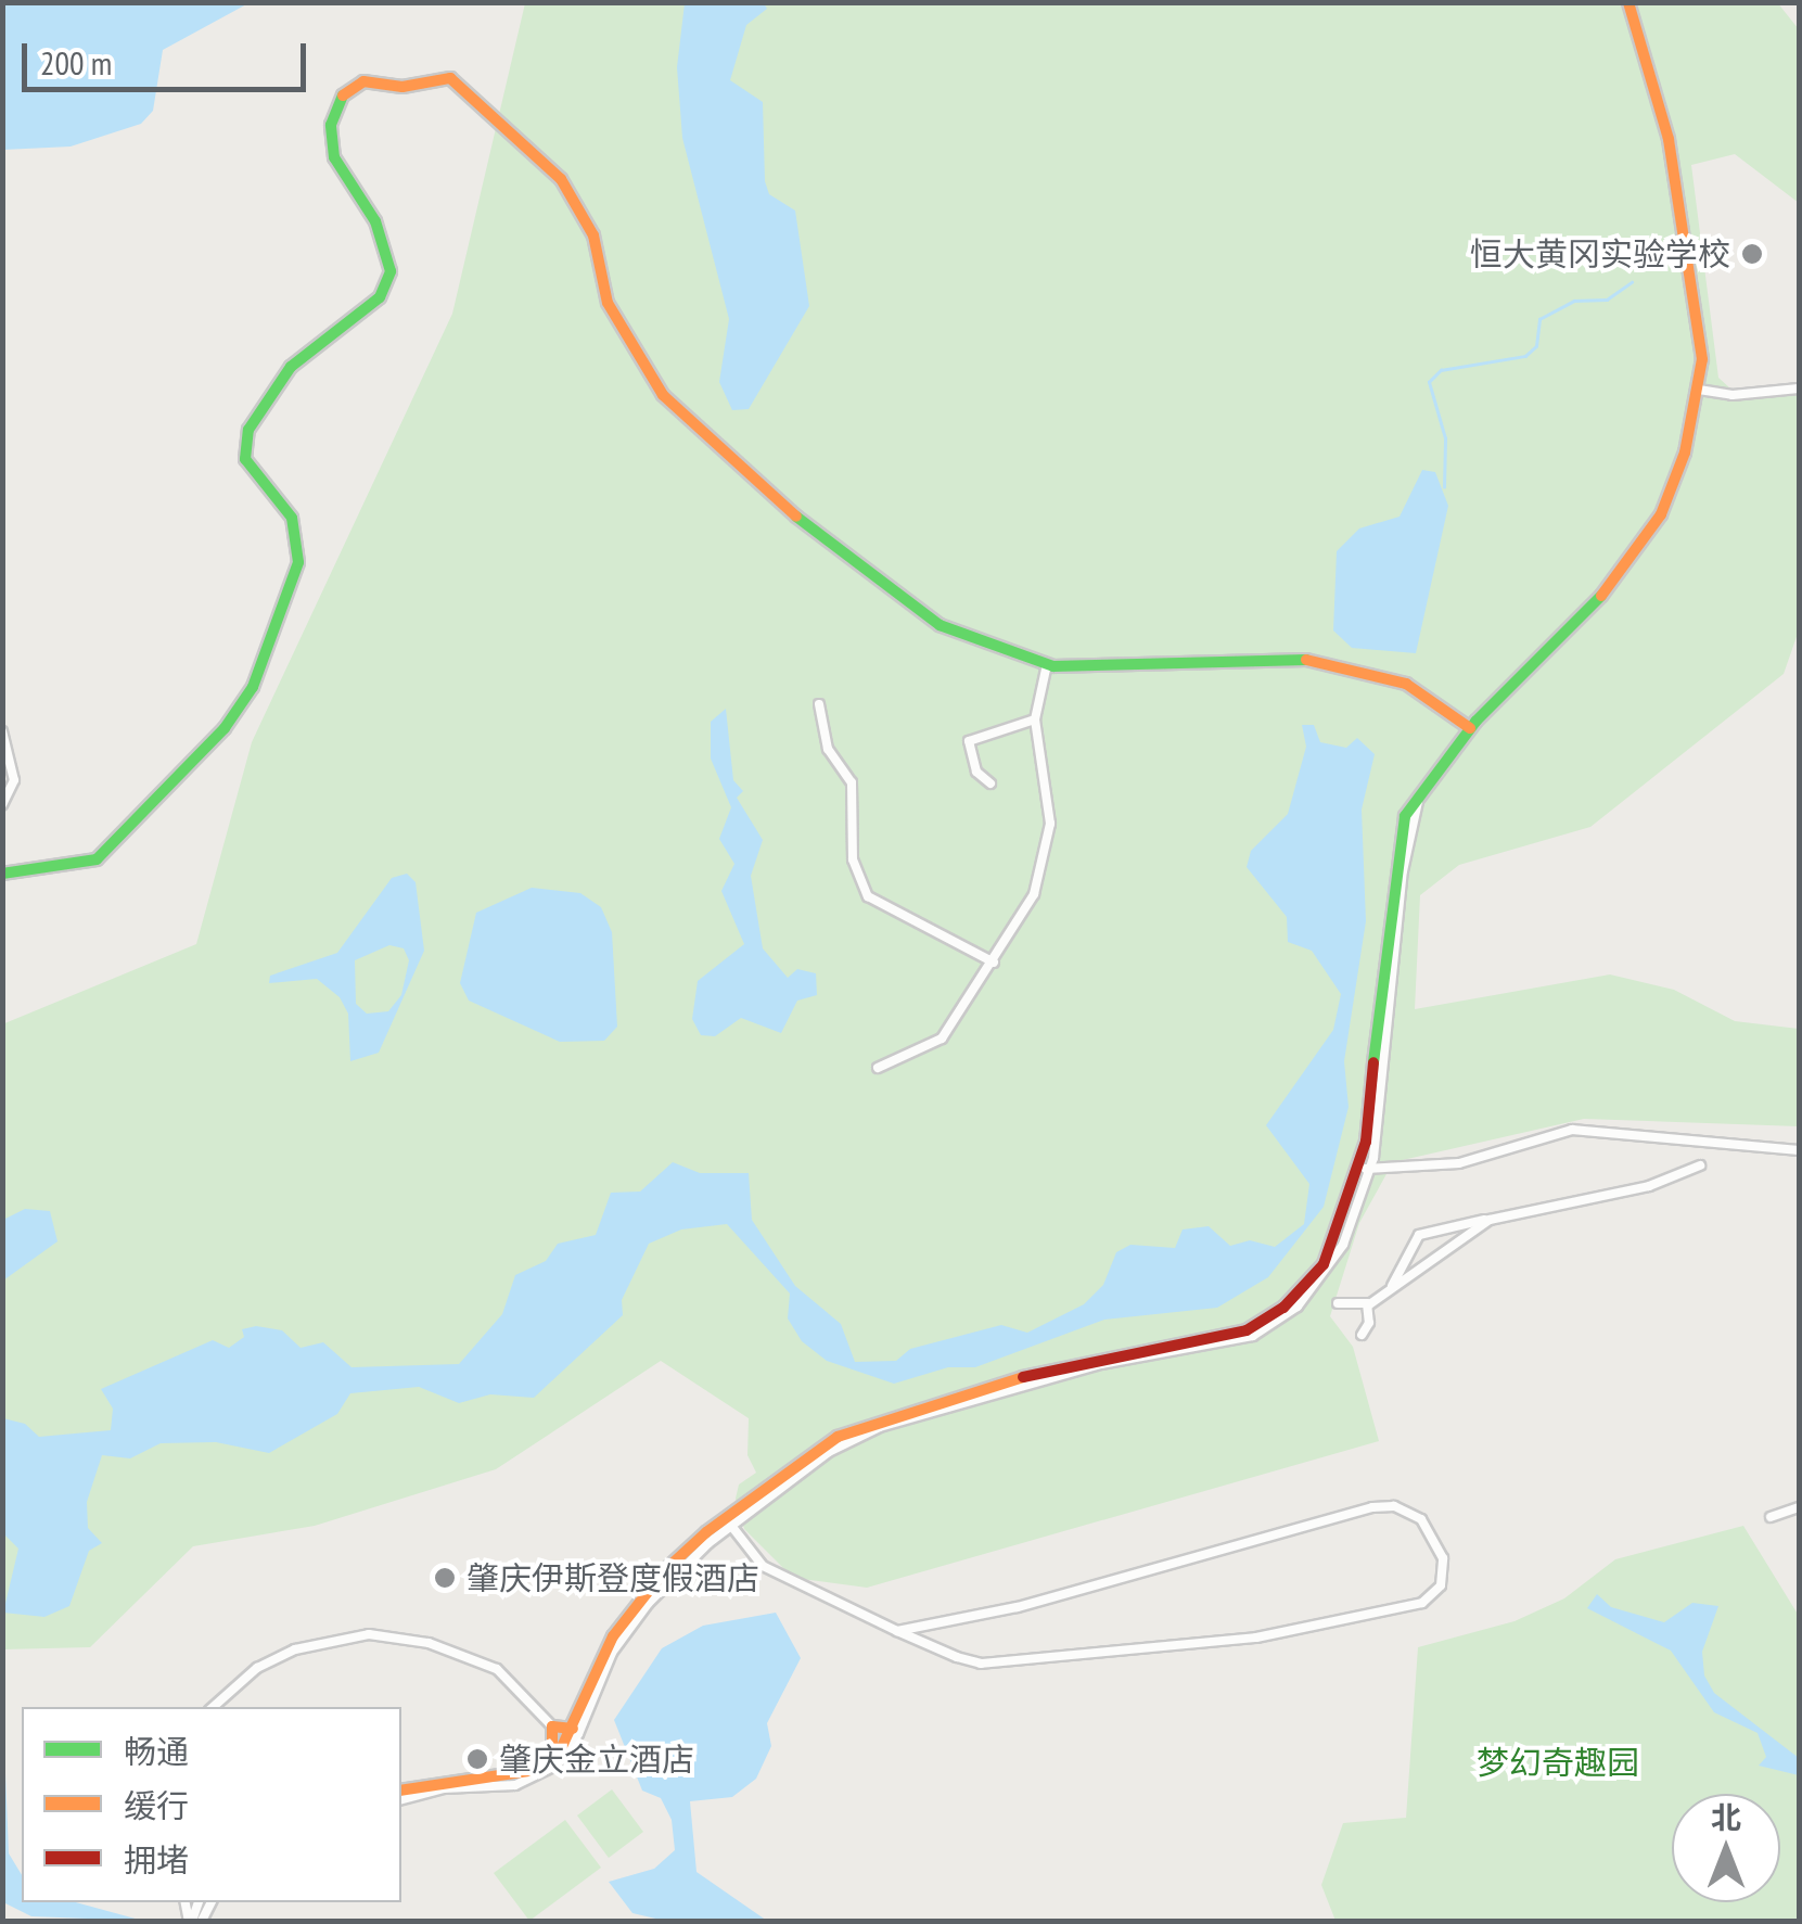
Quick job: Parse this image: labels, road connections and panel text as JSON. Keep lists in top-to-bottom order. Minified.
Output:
{"parks":["梦幻奇趣园"],"places":["恒大黄冈实验学校","肇庆伊斯登度假酒店","肇庆金立酒店"],"legend":["畅通","缓行","拥堵"],"scale_bar":"200 m","north":"top"}
